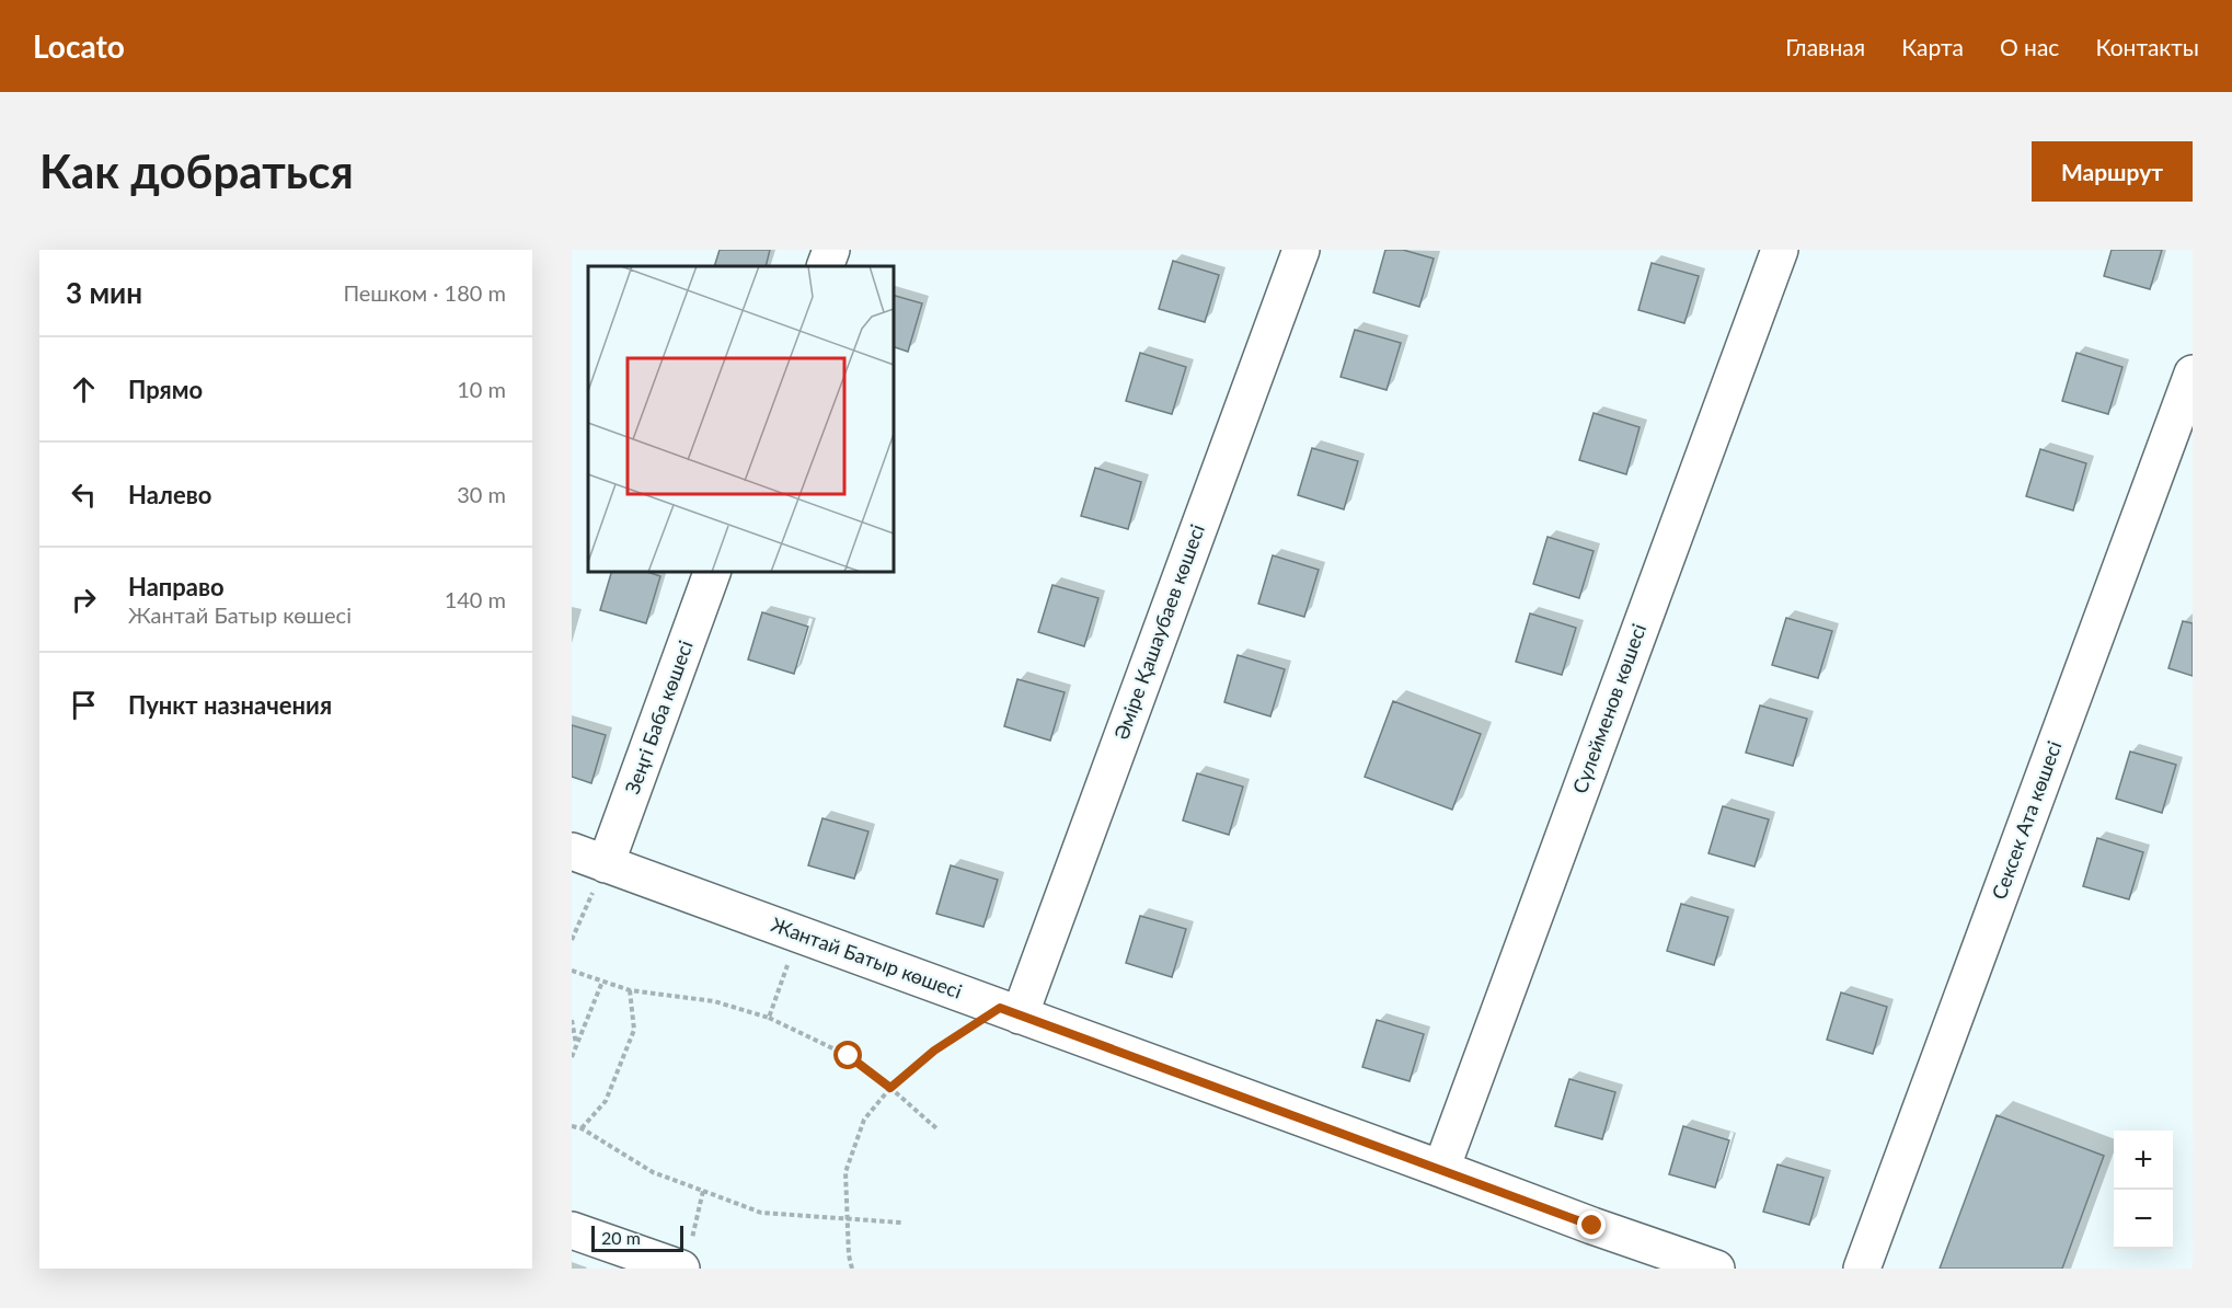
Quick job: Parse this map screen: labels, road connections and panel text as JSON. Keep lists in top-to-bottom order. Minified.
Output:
{"streets":{"street":["Әміре Қашаубаев көшесі","Сүлейменов көшесі","Зеңгі Баба көшесі","Сексек Ата көшесі","Жантай Батыр көшесі"]},"crossings":[["Әміре Қашаубаев көшесі","Жантай Батыр көшесі"],["Сүлейменов көшесі","Жантай Батыр көшесі"],["Зеңгі Баба көшесі","Жантай Батыр көшесі"]],"scale_bar":"20 m","page":{"header":"Locato","nav":["Главная","Карта","О нас","Контакты"],"buttons":"Маршрут","title":"Как добраться","heading":["3 мин","Пешком · 180 m"],"list":[["Прямо","10 m"],["Налево","30 m"],["Направо","Жантай Батыр көшесі","140 m"],"Пункт назначения"],"map_buttons":["+","−"],"scale":"20 m"}}
